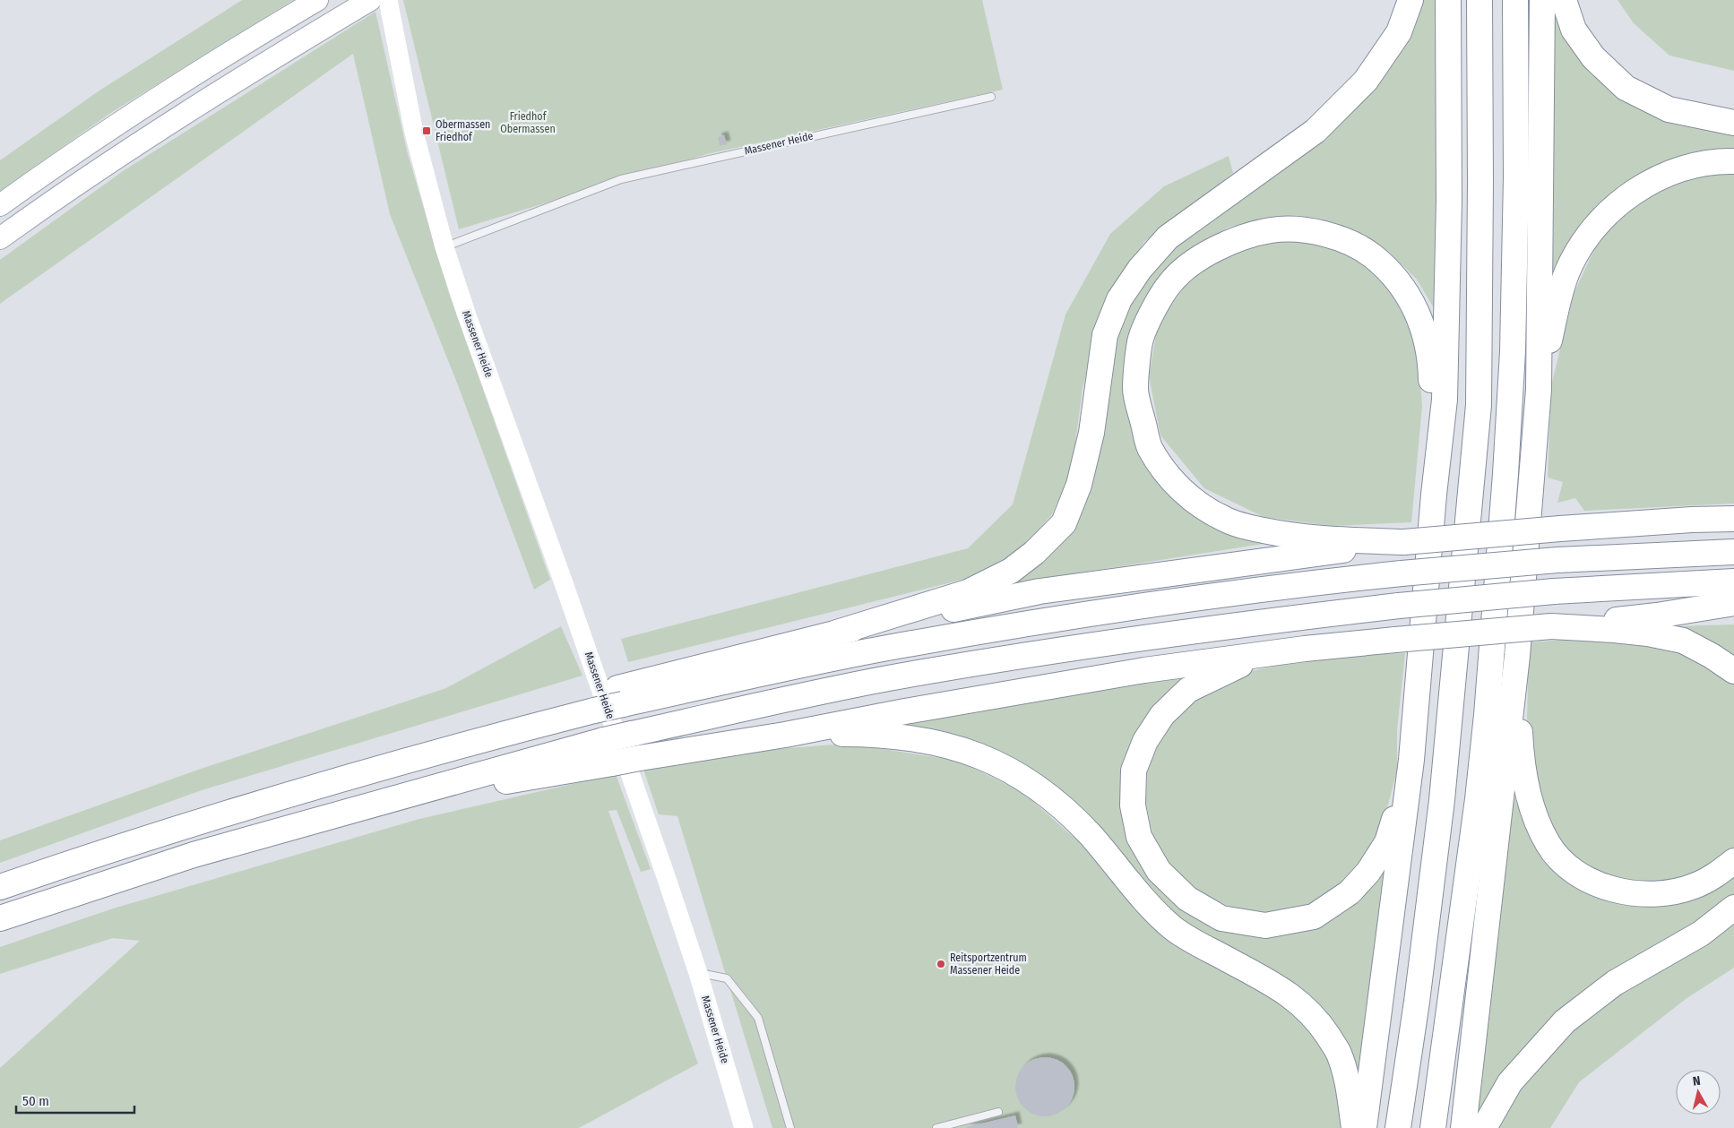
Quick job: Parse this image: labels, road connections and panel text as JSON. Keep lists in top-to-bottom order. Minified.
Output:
{"streets":{"street":["Massener Heide"]},"parks":["Friedhof Obermassen"],"places":{"transit":["Obermassen Friedhof"],"other":["Reitsportzentrum Massener Heide"]},"scale_bar":"50 m","north":"top"}
